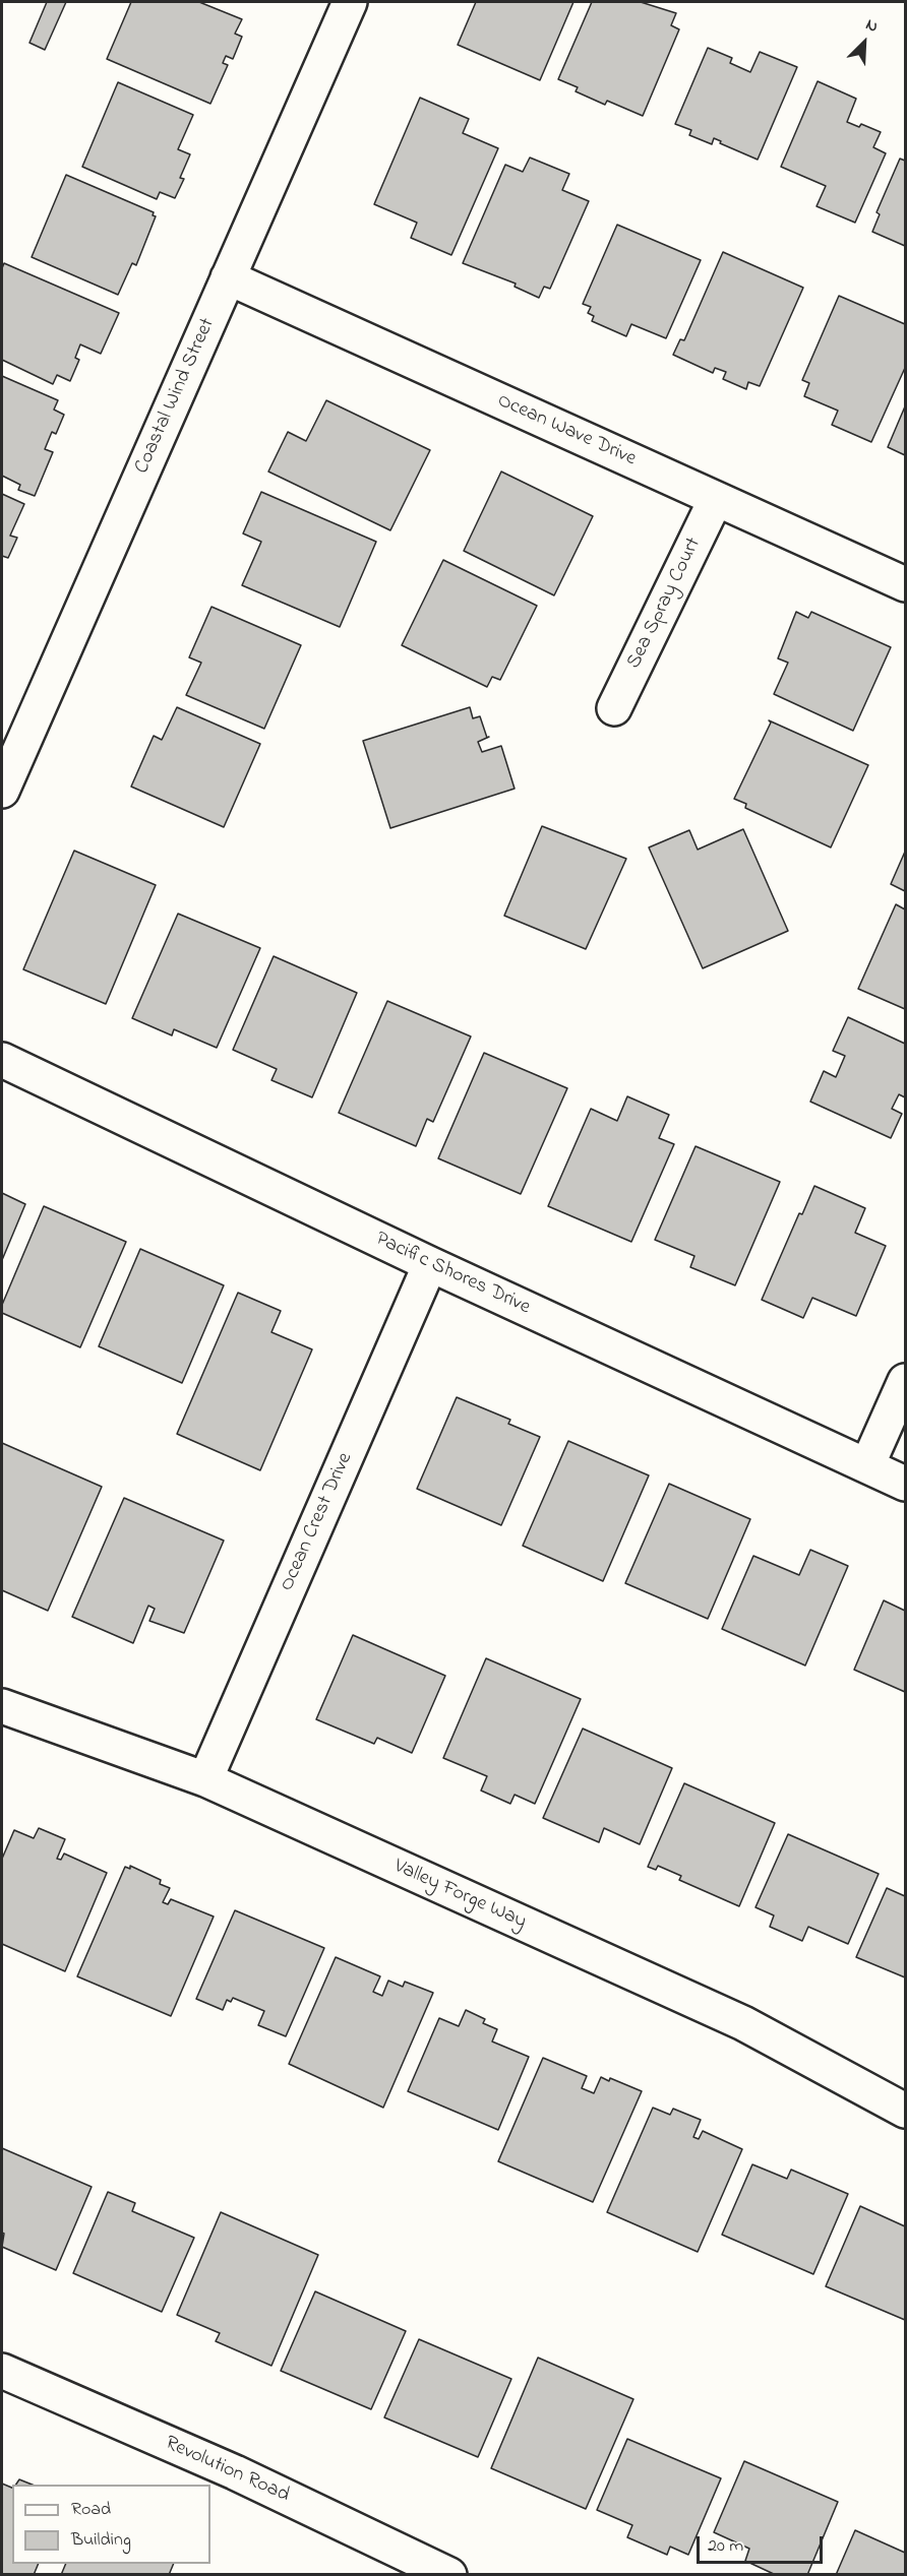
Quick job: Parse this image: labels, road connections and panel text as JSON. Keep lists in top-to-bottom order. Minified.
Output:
{"streets":{"street":["Coastal Wind Street","Ocean Wave Drive","Sea Spray Court","Pacific Shores Drive","Ocean Crest Drive","Valley Forge Way","Revolution Road"]},"crossings":[["Coastal Wind Street","Ocean Wave Drive"],["Ocean Wave Drive","Sea Spray Court"],["Pacific Shores Drive","Ocean Crest Drive"],["Ocean Crest Drive","Valley Forge Way"]],"legend":["Road","Building"],"scale_bar":"20 m","north":"top right"}
